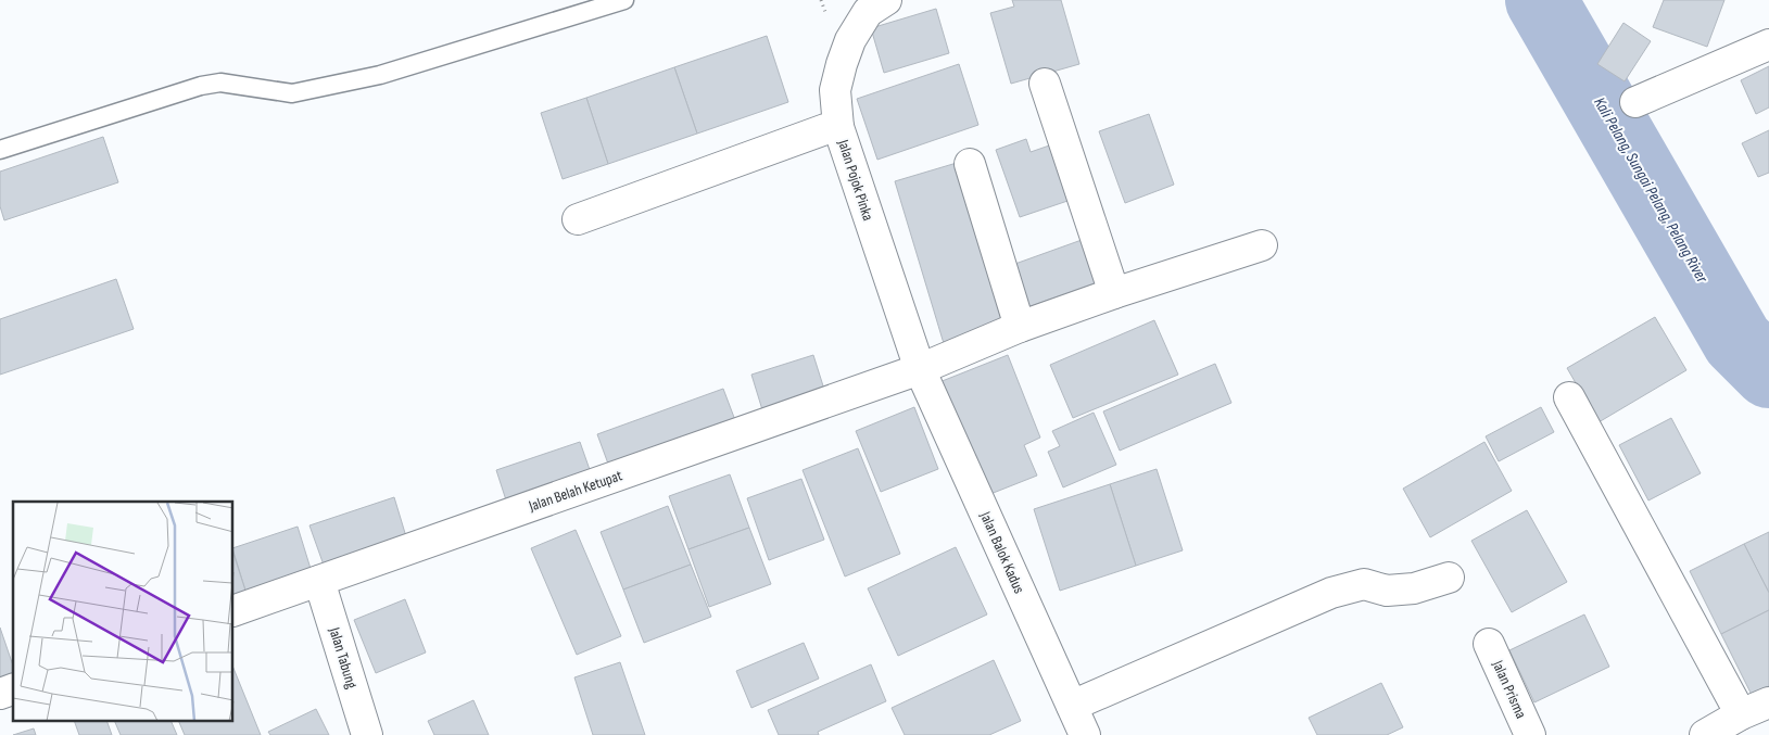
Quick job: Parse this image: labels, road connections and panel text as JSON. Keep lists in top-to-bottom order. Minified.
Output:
{"streets":{"street":["Jalan Pojok Pinka","Jalan Belah Ketupat","Jalan Balok Kadus","Jalan Tabung","Jalan Prisma"]},"crossings":[["Jalan Pojok Pinka","Jalan Belah Ketupat"],["Jalan Pojok Pinka","Jalan Balok Kadus"],["Jalan Belah Ketupat","Jalan Balok Kadus"],["Jalan Belah Ketupat","Jalan Tabung"]],"water":["Kali Pelang, Sungai Pelang, Pelang River"]}
